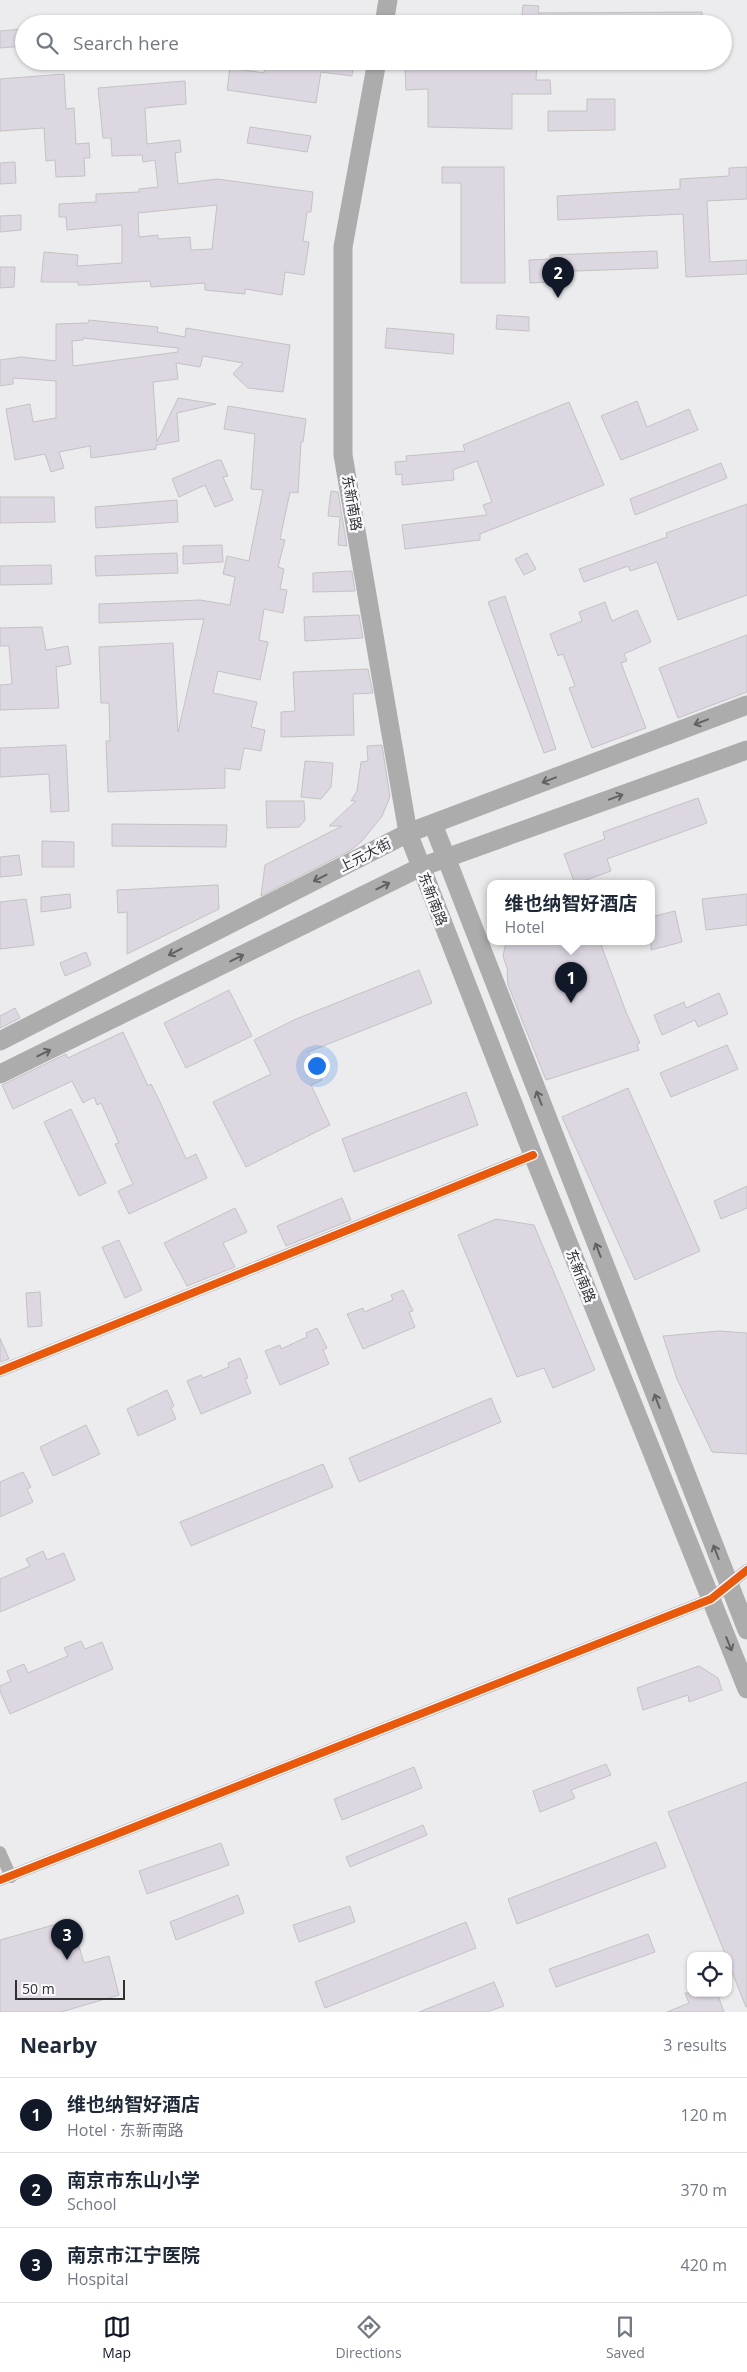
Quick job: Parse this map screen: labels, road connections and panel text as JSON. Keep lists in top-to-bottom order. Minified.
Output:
{"streets":{"main road":["东新南路","上元大街"]},"crossings":[["东新南路","上元大街"]],"scale_bar":"50 m","page":{"search":"Search here","pins":["2","1","3"],"popup":["维也纳智好酒店","Hotel"],"scale":"50 m","heading":["Nearby","3 results"],"list":[{"mark":"1","name":"维也纳智好酒店","note":"Hotel · 东新南路","value":"120 m"},{"mark":"2","name":"南京市东山小学","note":"School","value":"370 m"},{"mark":"3","name":"南京市江宁医院","note":"Hospital","value":"420 m"}],"nav":["Map","Directions","Saved"]}}
